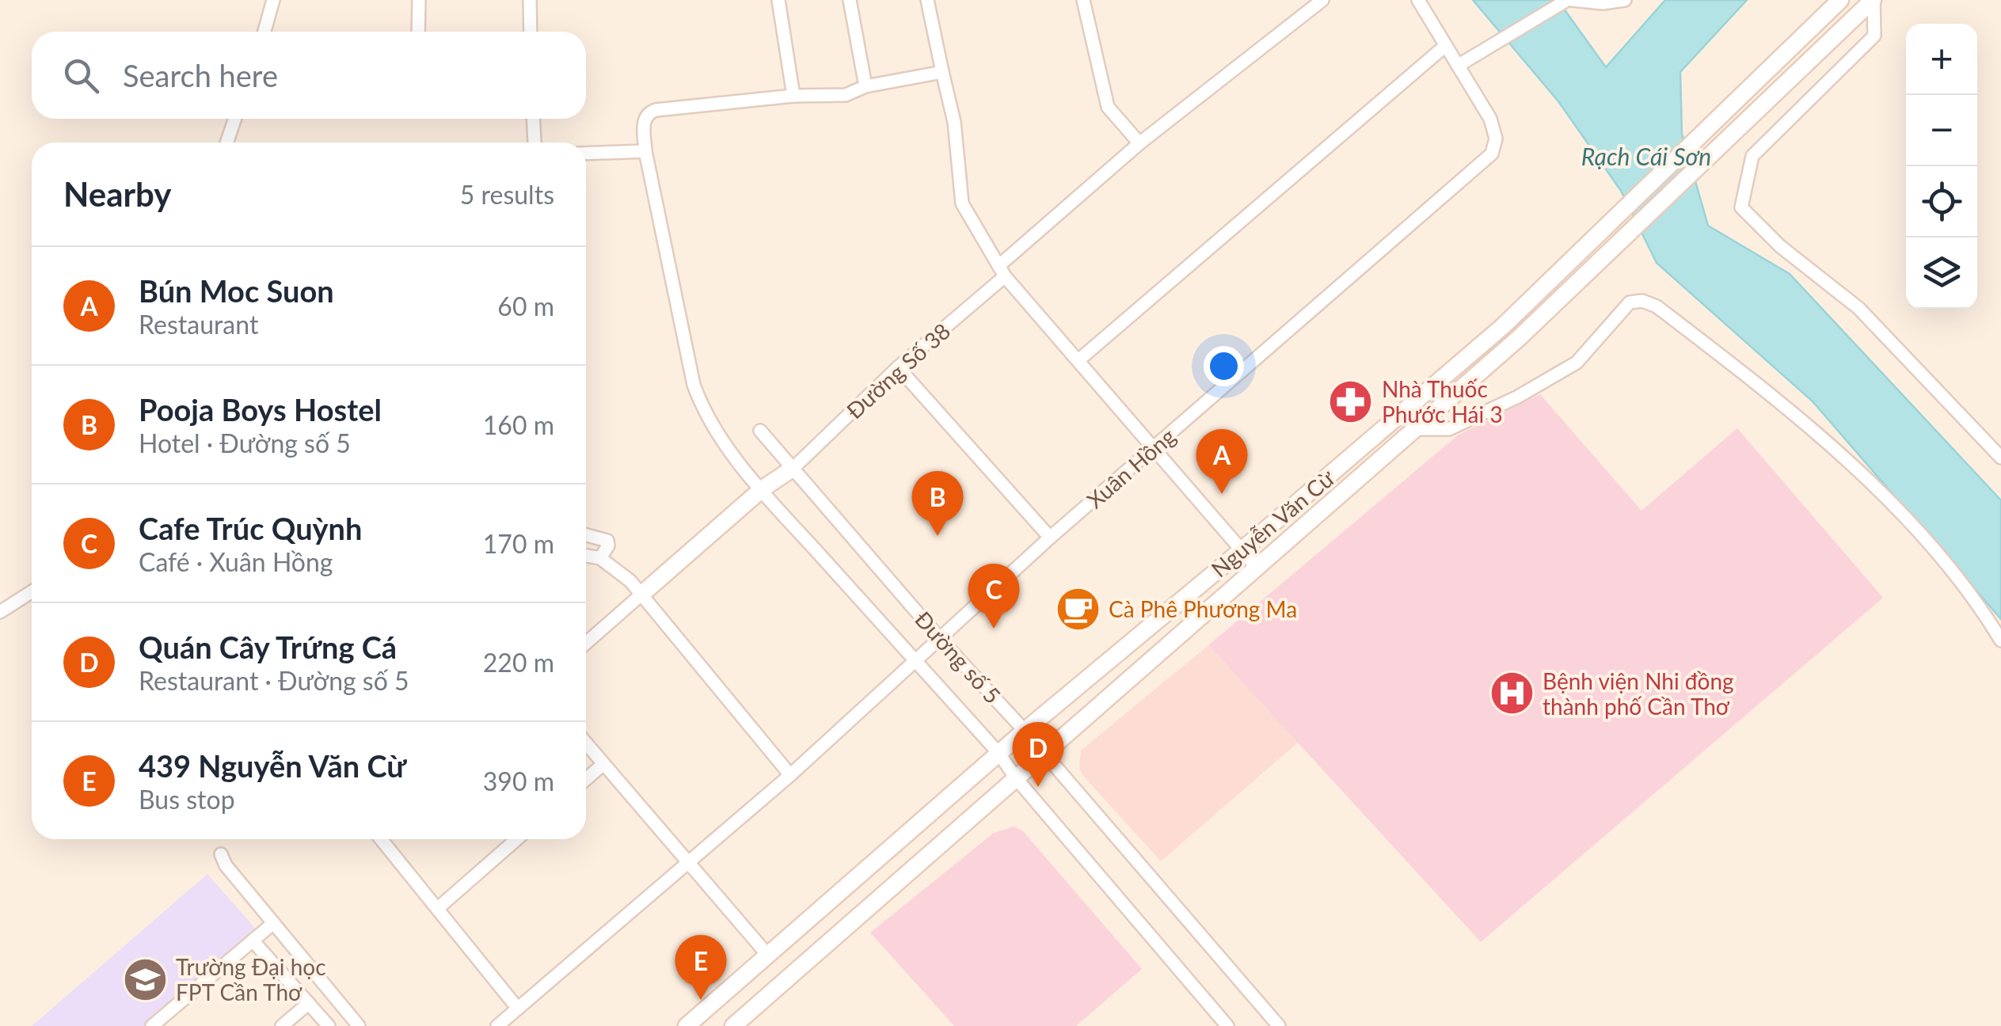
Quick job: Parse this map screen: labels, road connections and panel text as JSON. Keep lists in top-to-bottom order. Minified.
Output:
{"streets":{"main road":["Nguyễn Văn Cừ"],"street":["Đường Số 38","Xuân Hồng","Đường số 5"]},"crossings":[["Đường Số 38","Đường số 5"],["Xuân Hồng","Đường số 5"],["Nguyễn Văn Cừ","Đường số 5"]],"water":["Rạch Cái Sơn"],"places":{"pharmacy":["Nhà Thuốc Phước Hái 3"],"cafe":["Cà Phê Phương Ma"],"hospital":["Bệnh viện Nhi đồng thành phố Cần Thơ"],"school or university":["Trường Đại học FPT Cần Thơ"]},"page":{"map_buttons":["+","−"],"search":"Search here","heading":["Nearby","5 results"],"list":[{"mark":"A","name":"Bún Moc Suon","note":"Restaurant","value":"60 m"},{"mark":"B","name":"Pooja Boys Hostel","note":"Hotel · Đường số 5","value":"160 m"},{"mark":"C","name":"Cafe Trúc Quỳnh","note":"Café · Xuân Hồng","value":"170 m"},{"mark":"D","name":"Quán Cây Trứng Cá","note":"Restaurant · Đường số 5","value":"220 m"},{"mark":"E","name":"439 Nguyễn Văn Cừ","note":"Bus stop","value":"390 m"}],"pins":["A","B","C","D","E"]}}
